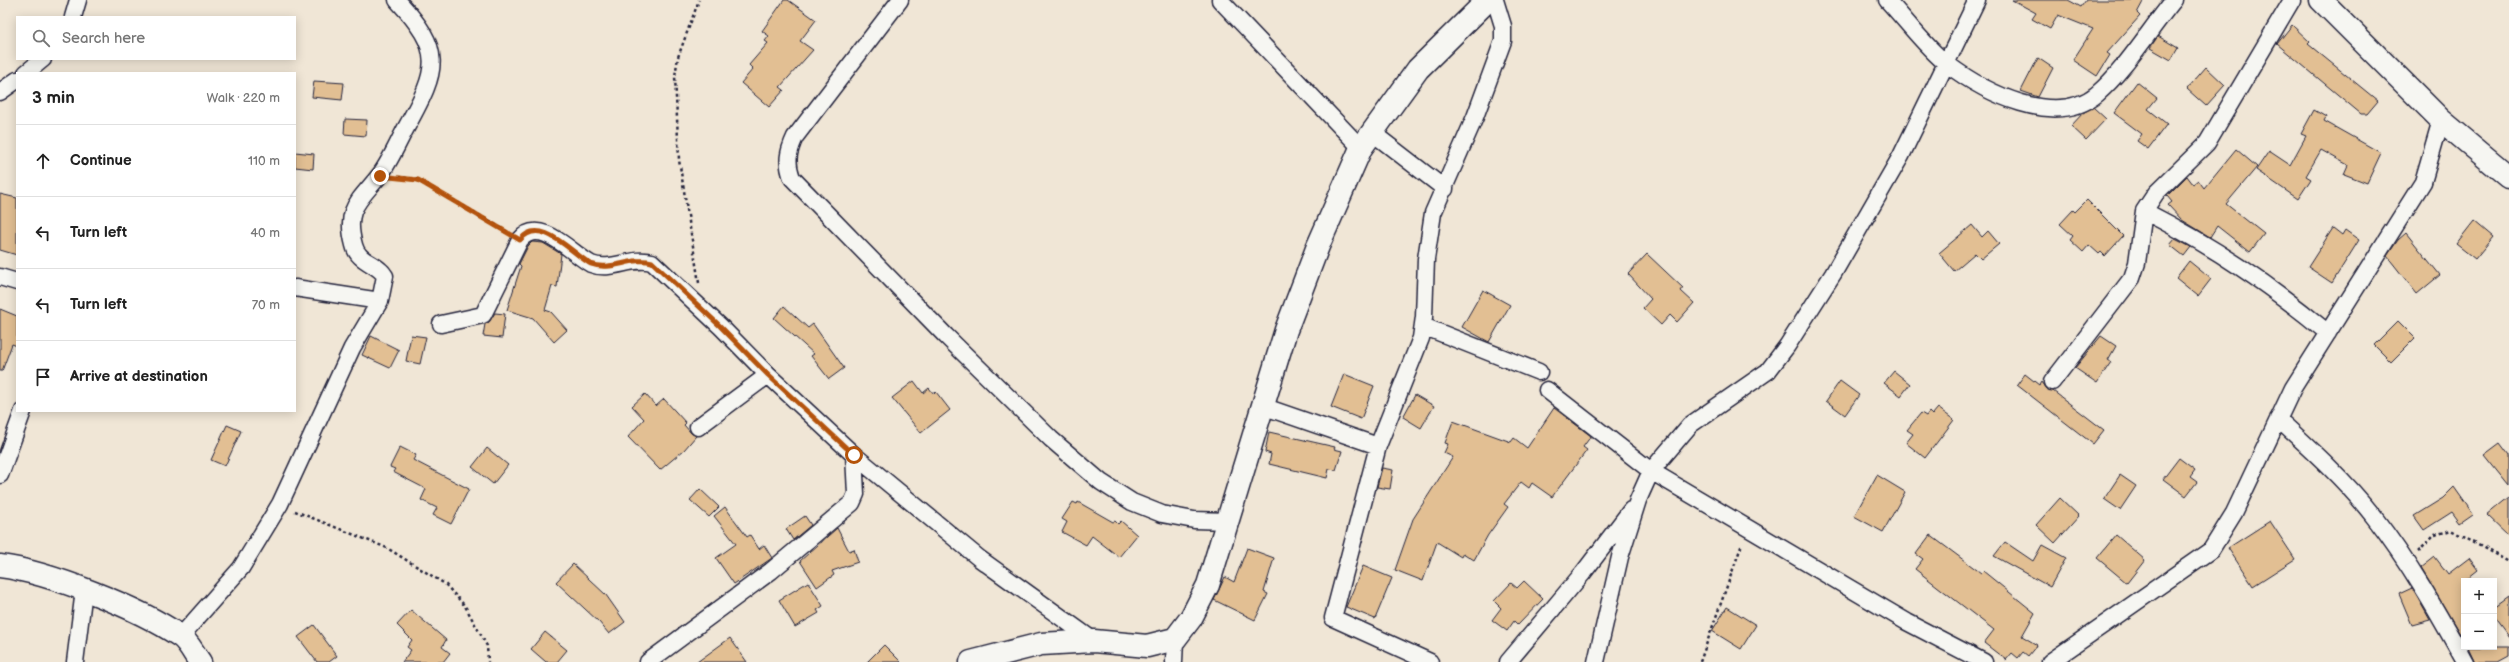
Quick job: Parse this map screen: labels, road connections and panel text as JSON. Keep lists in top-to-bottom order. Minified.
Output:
{"page":{"search":"Search here","heading":["3 min","Walk · 220 m"],"list":[["Continue","110 m"],["Turn left","40 m"],["Turn left","70 m"],"Arrive at destination"],"map_buttons":["+","−"]}}
